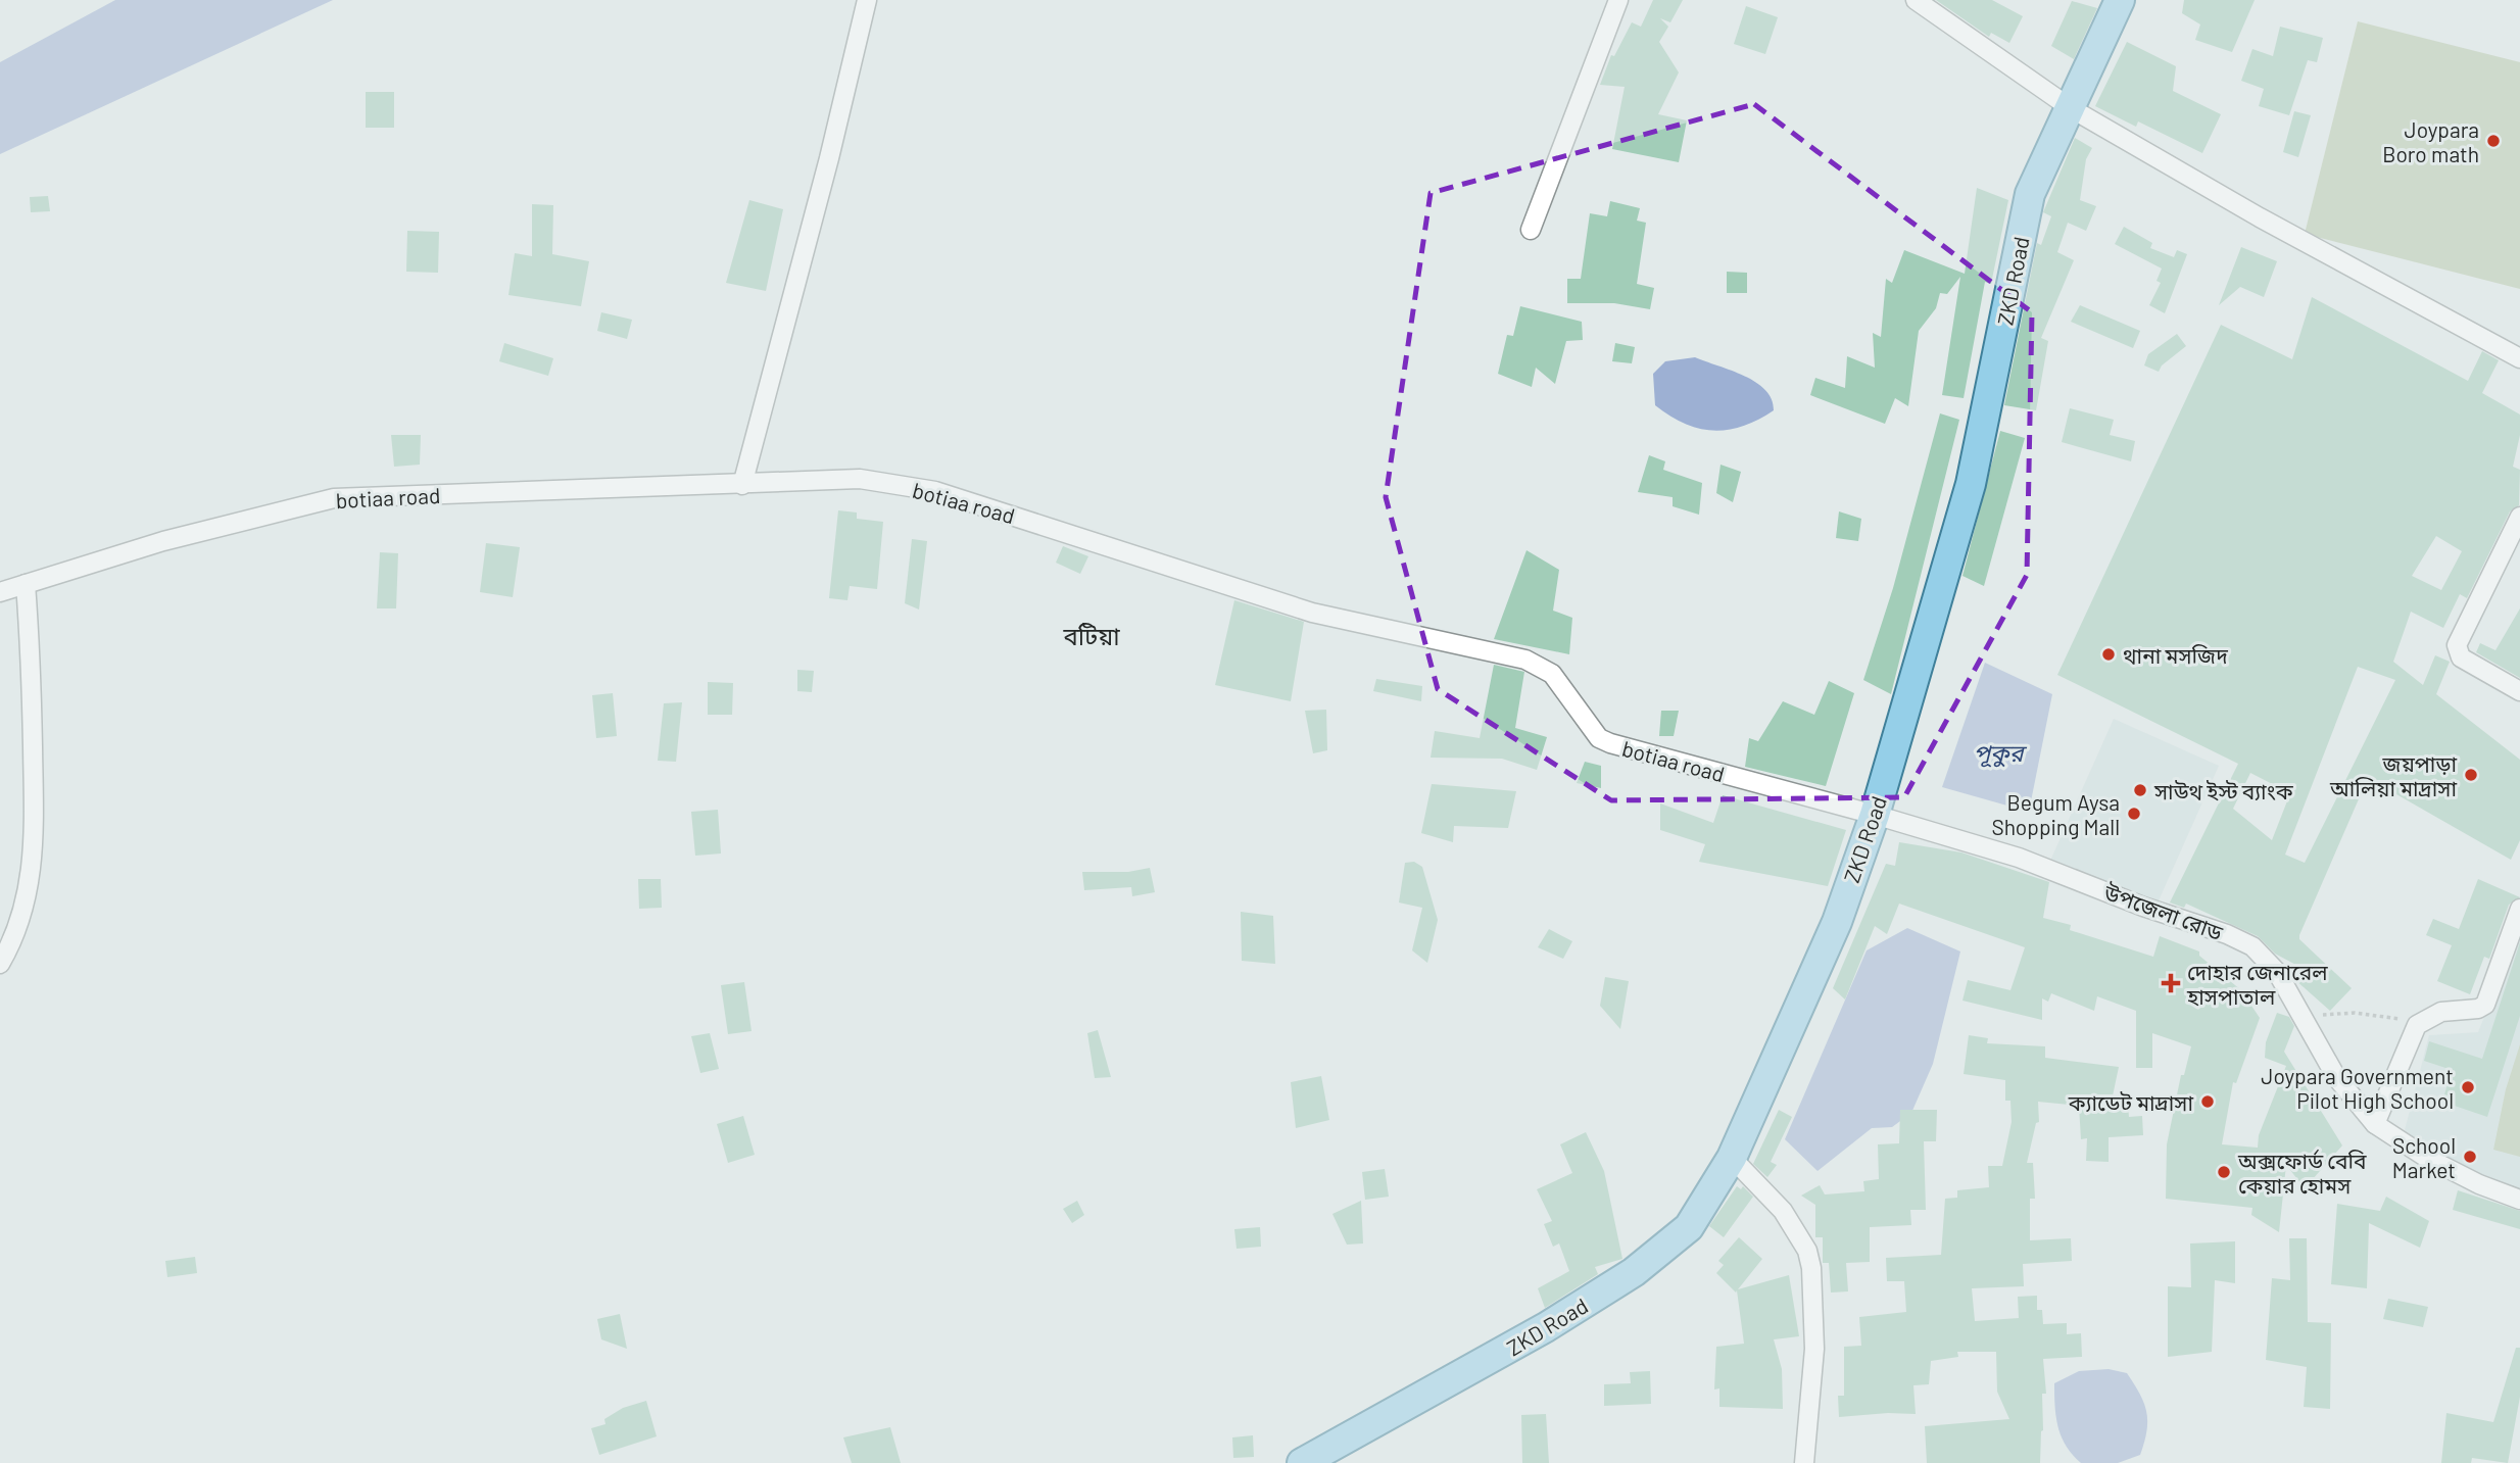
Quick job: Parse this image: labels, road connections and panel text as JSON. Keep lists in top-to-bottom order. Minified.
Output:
{"streets":{"main road":["ZKD Road"],"street":["botiaa road","উপজেলা রোড"]},"crossings":[["ZKD Road","botiaa road"],["ZKD Road","উপজেলা রোড"],["botiaa road","উপজেলা রোড"]],"districts":["বটিয়া"],"water":["পূকুর"],"places":{"other":["Joypara Boro math","থানা মসজিদ","জয়পাড়া আলিয়া মাদ্রাসা","সাউথ ইস্ট ব্যাংক","Begum Aysa Shopping Mall","Joypara Government Pilot High School","ক্যাডেট মাদ্রাসা","School Market","অক্সফোর্ড বেবি কেয়ার হোমস"],"health":["দোহার জেনারেল হাসপাতাল"]}}
